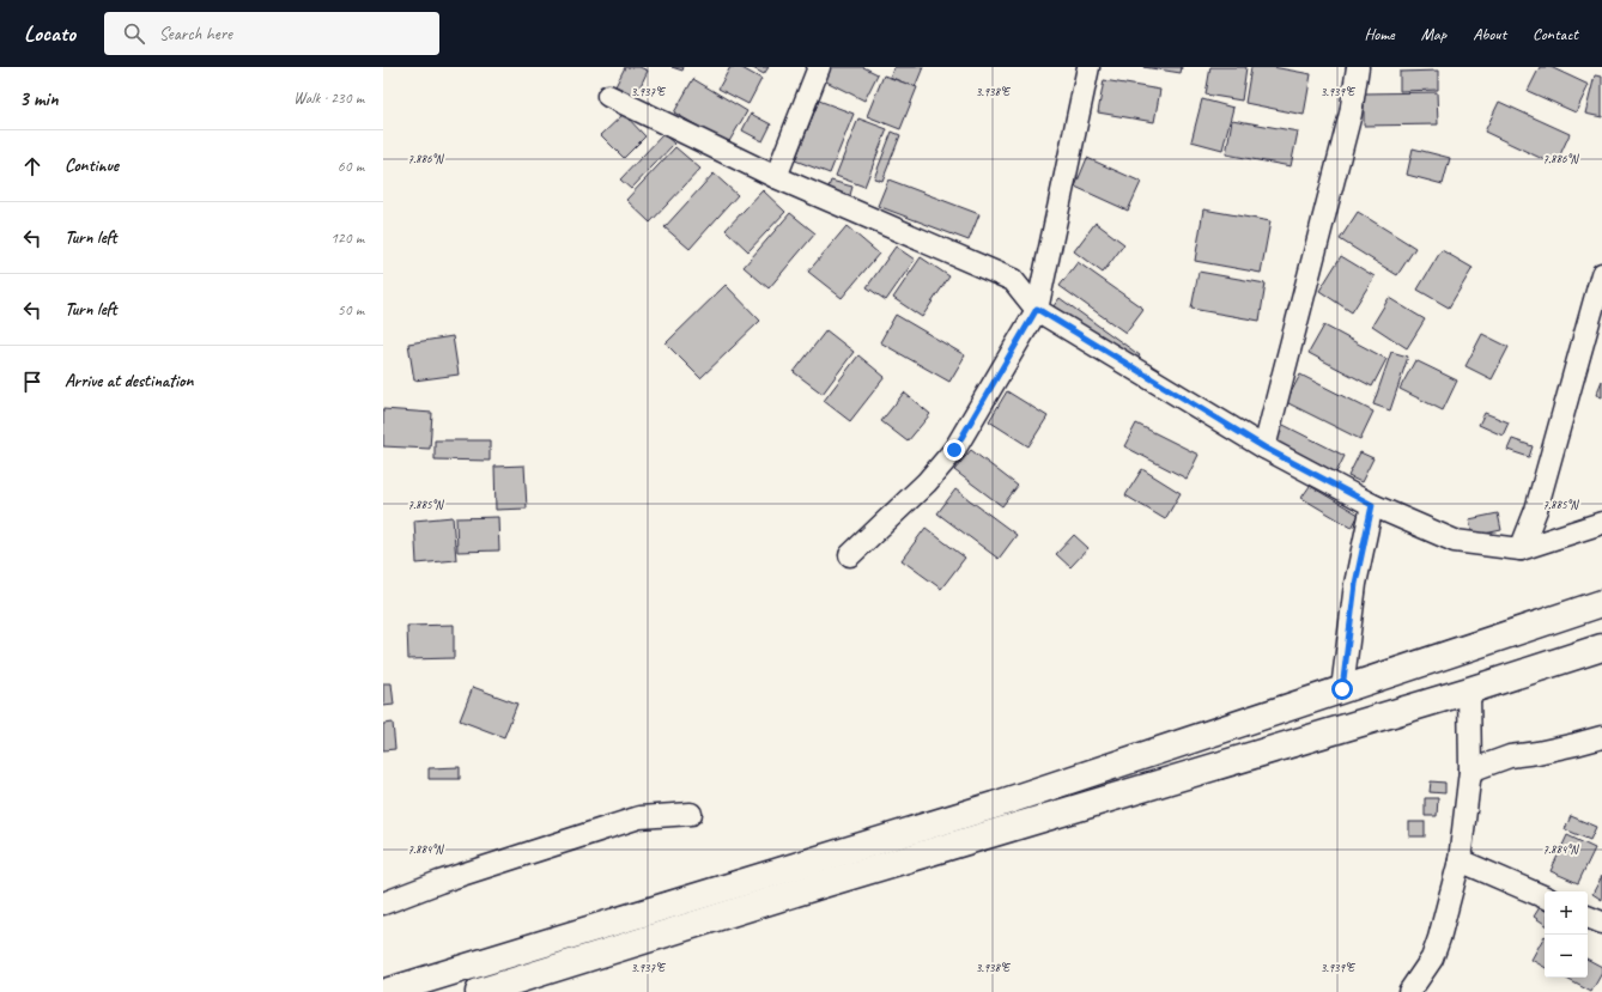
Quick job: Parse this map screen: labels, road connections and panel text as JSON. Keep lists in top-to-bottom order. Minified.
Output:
{"page":{"header":"Locato","search":"Search here","nav":["Home","Map","About","Contact"],"heading":["3 min","Walk · 230 m"],"list":[["Continue","60 m"],["Turn left","120 m"],["Turn left","50 m"],"Arrive at destination"],"map_buttons":["+","−"]},"coordinates":["3.937°E","3.938°E","3.939°E","7.886°N","7.885°N","7.884°N"]}
